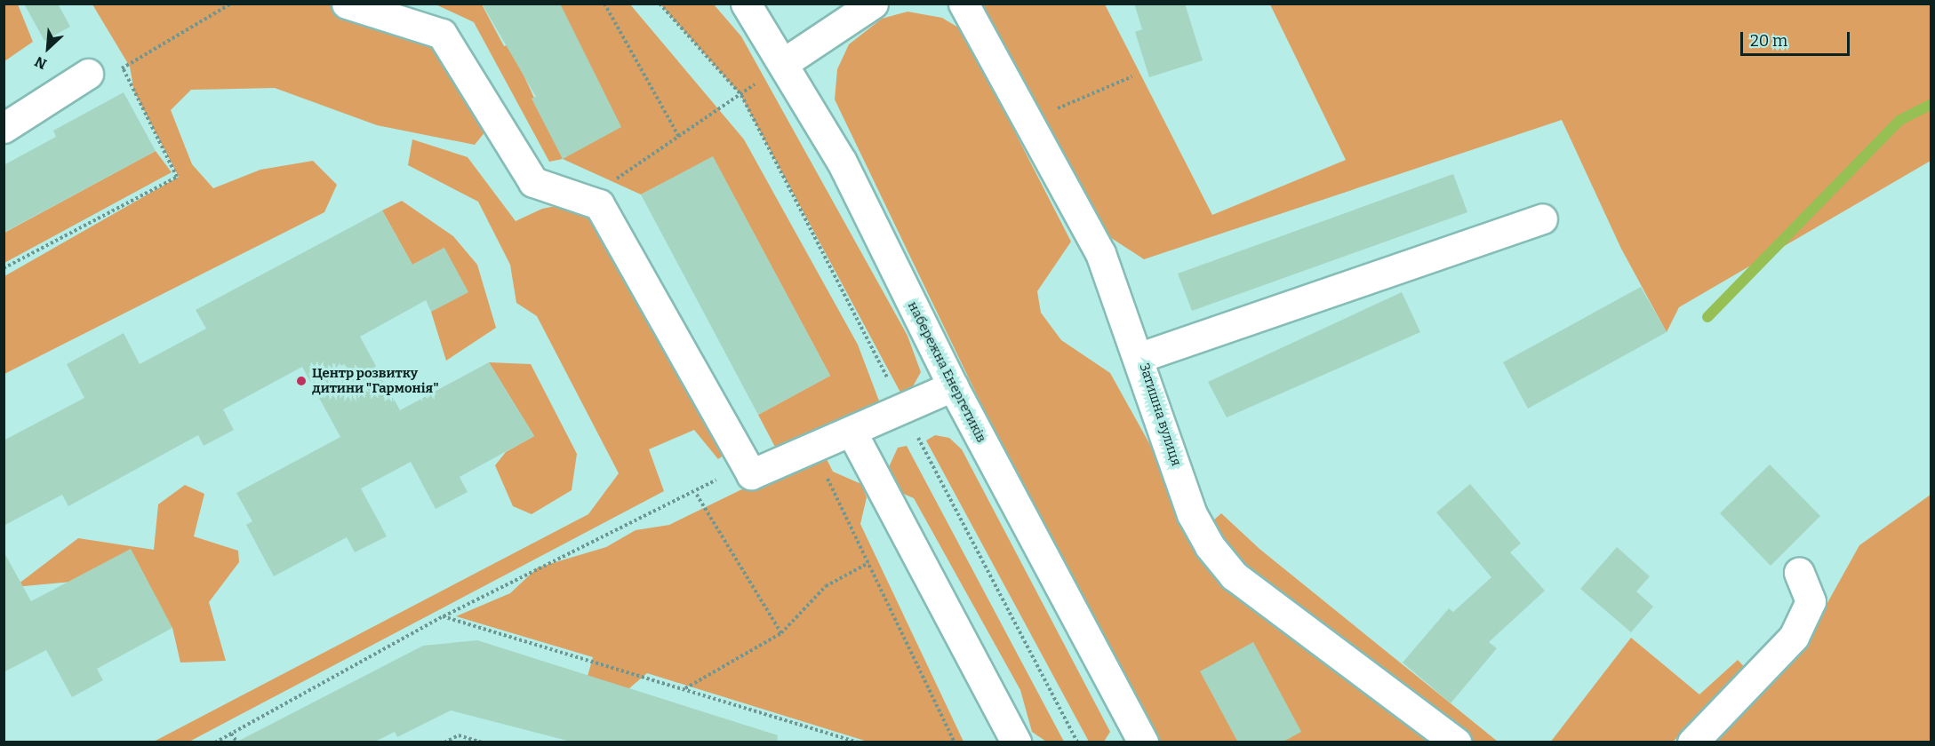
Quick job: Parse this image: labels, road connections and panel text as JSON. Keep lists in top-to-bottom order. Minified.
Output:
{"streets":{"street":["набережна Енергетиків","Затишна вулиця"]},"places":["Центр розвитку дитини \"Гармонія\""],"scale_bar":"20 m","north":"bottom left"}
